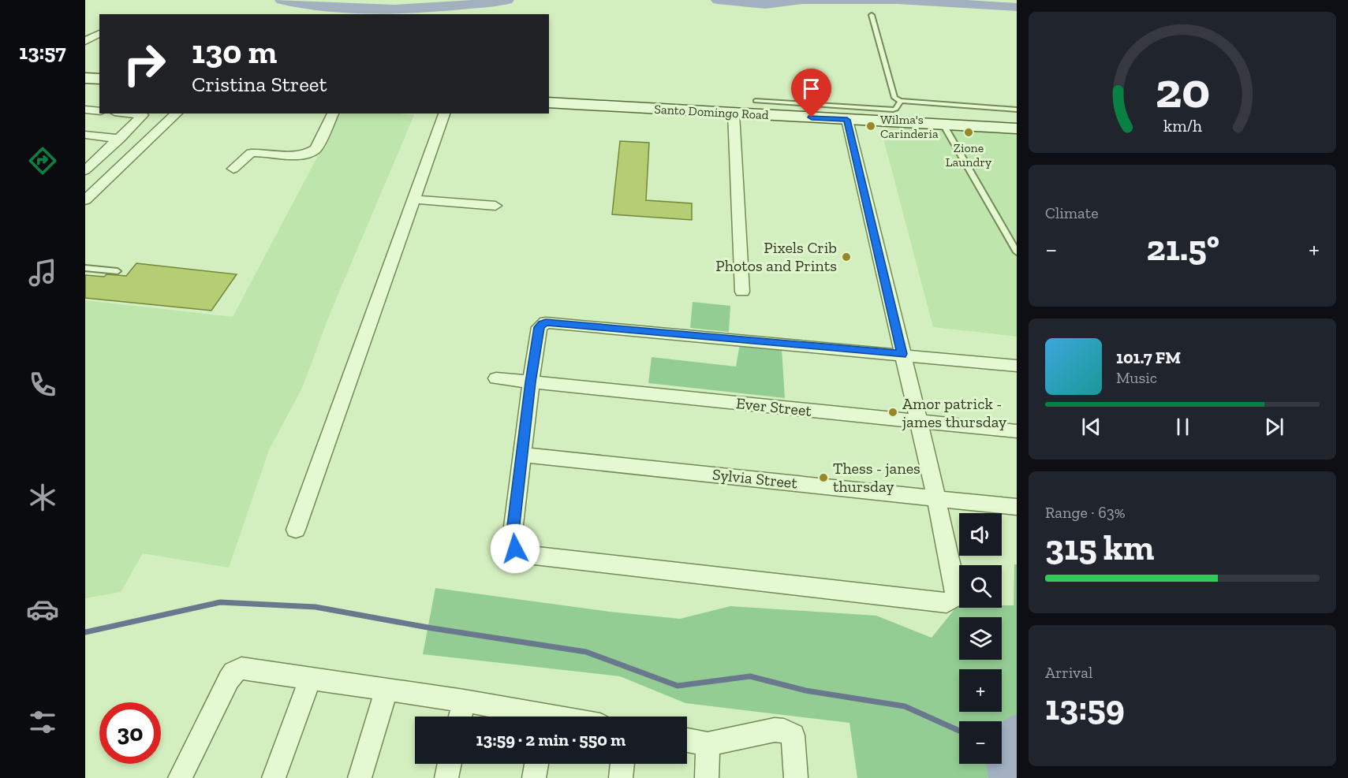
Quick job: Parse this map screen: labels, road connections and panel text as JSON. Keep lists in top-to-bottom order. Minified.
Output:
{"streets":{"street":["Santo Domingo Road","Ever Street","Sylvia Street"]},"places":["Wilma's Carinderia","Zione Laundry","Pixels Crib Photos and Prints","Amor patrick - james thursday","Thess - janes thursday"],"page":{"tabs":"13:57","turn":["130 m","Cristina Street"],"tile":["Climate",["Range · 63%","315 km"],["Arrival","13:59"]],"heat":["−","21.5°","+"],"song":["101.7 FM","Music"],"map_buttons":["+","−"],"limit":"30","trip":"13:59 · 2 min · 550 m","gauge":["20","km/h"]}}
